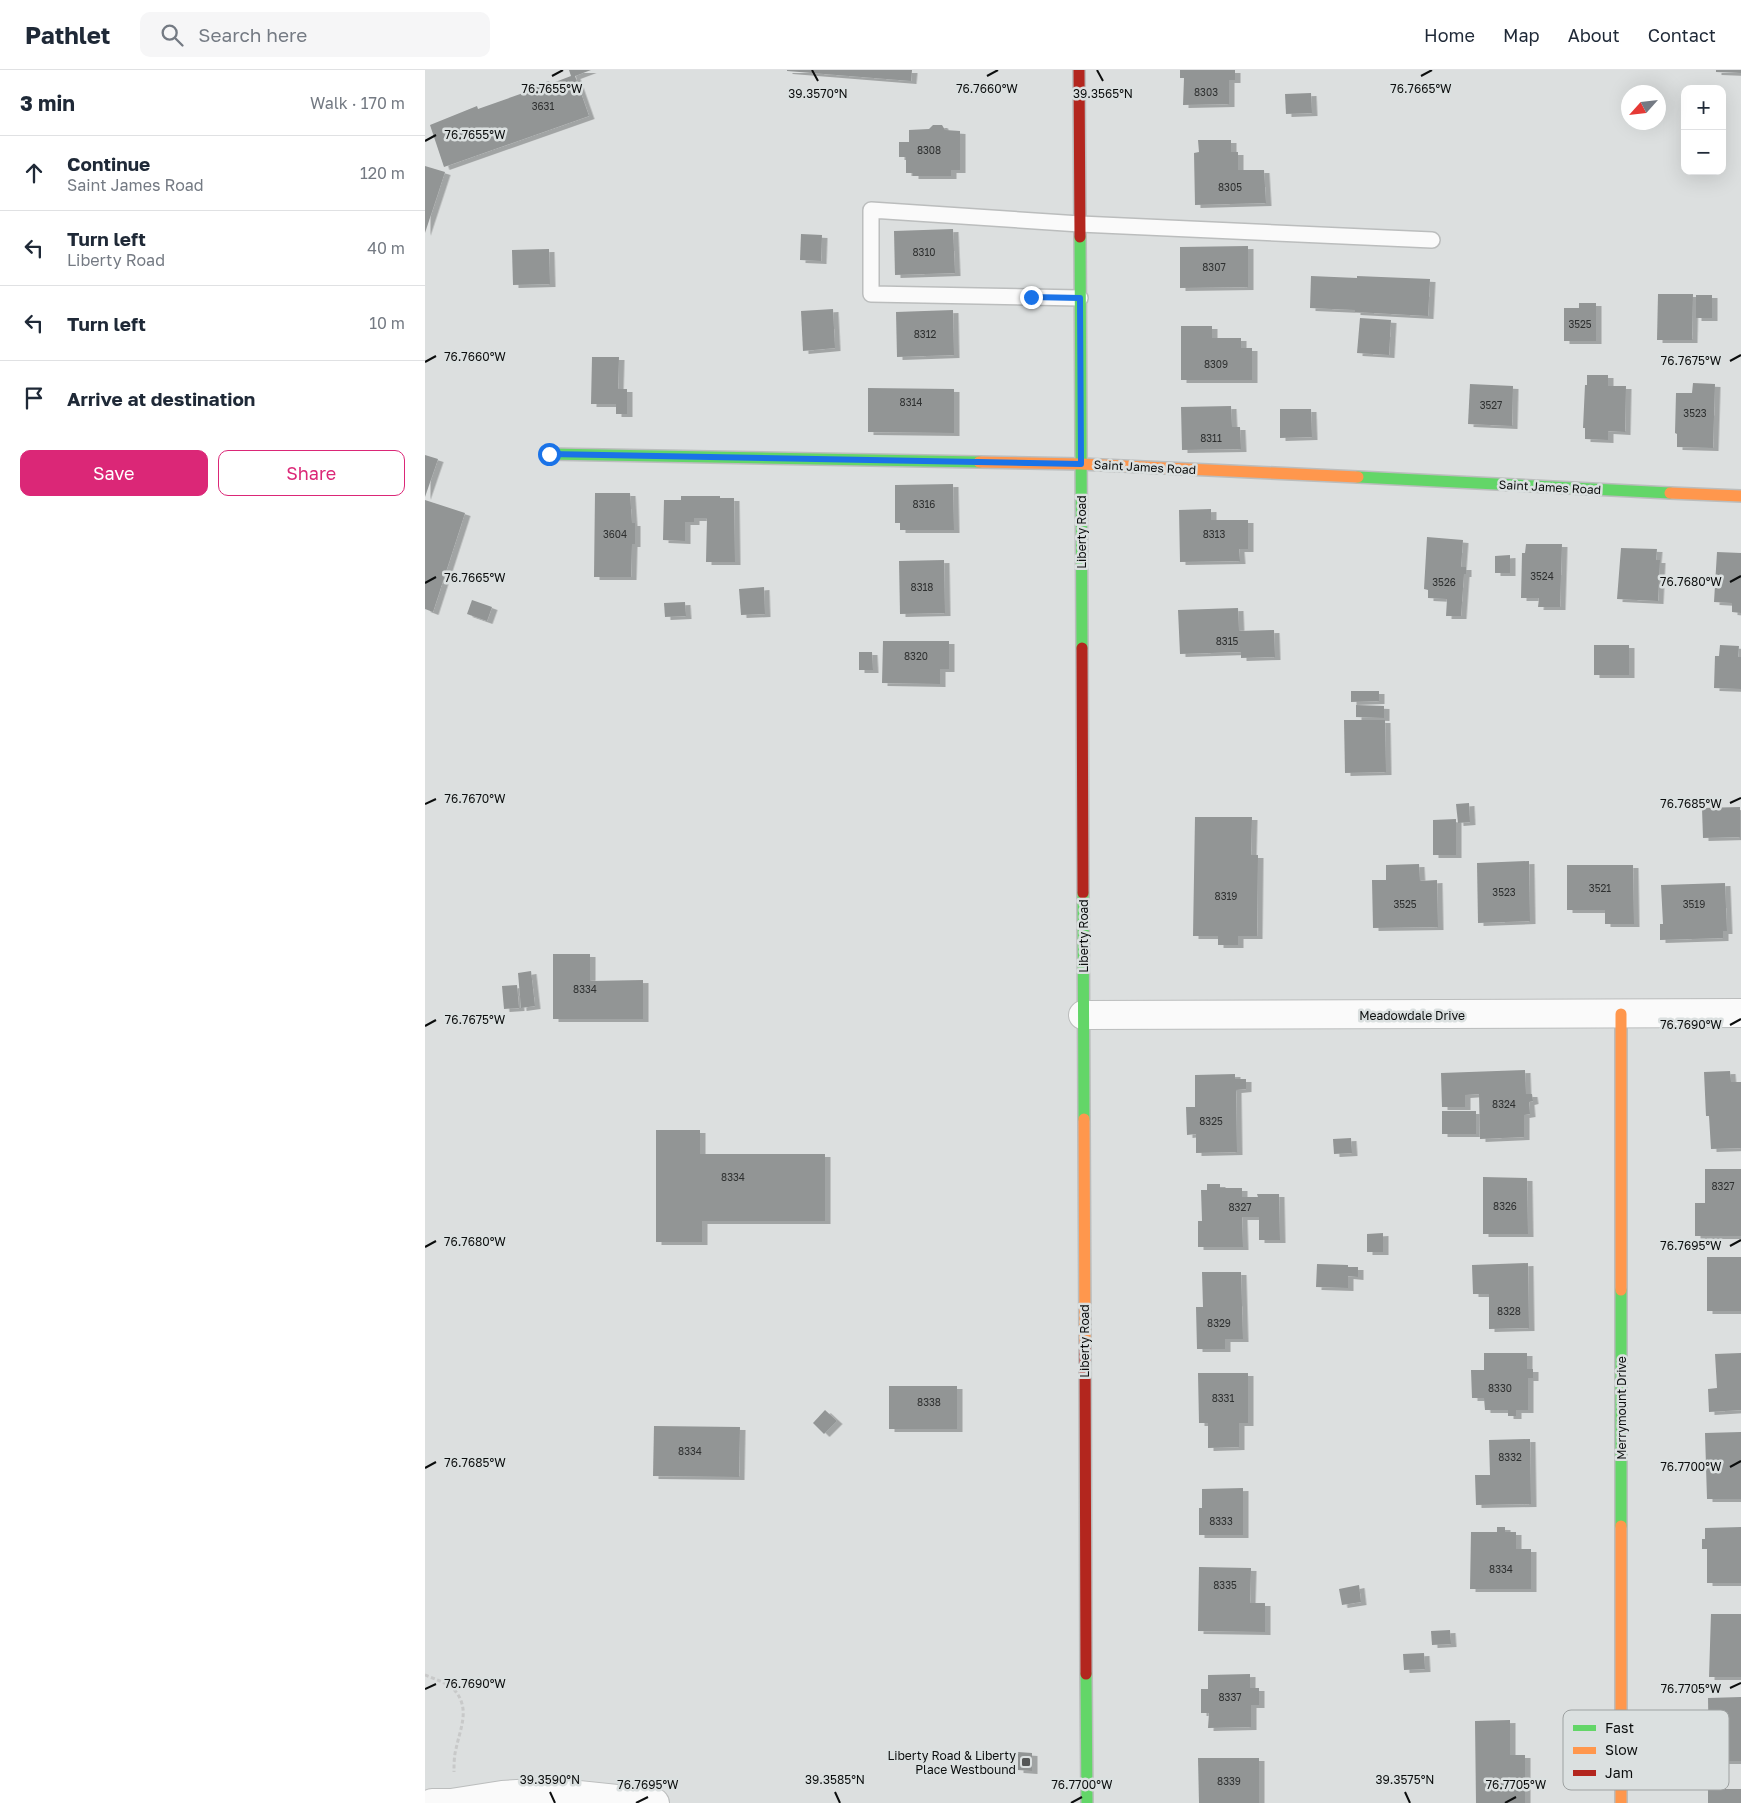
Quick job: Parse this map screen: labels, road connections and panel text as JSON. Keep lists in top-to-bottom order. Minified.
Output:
{"streets":{"street":["Saint James Road","Liberty Road","Meadowdale Drive","Merrymount Drive"]},"crossings":[["Saint James Road","Liberty Road"],["Liberty Road","Meadowdale Drive"],["Meadowdale Drive","Merrymount Drive"]],"places":{"transit":["Liberty Road & Liberty Place Westbound"]},"house_numbers":["8303","3631","8308","8305","8310","8307","3525","8312","8309","8314","3527","3523","8311","8316","3604","8313","3524","3526","8318","8315","8320","3521","3523","8319","3525","3519","8334","8324","8325","8334","8327","8326","8327","8328","8329","8330","8331","8338","8334","8332","8333","8334","8335","8337","8339"],"legend":["Fast","Slow","Jam"],"north":"bottom left","page":{"header":"Pathlet","search":"Search here","nav":["Home","Map","About","Contact"],"heading":["3 min","Walk · 170 m"],"map_buttons":["+","−"],"list":[["Continue","Saint James Road","120 m"],["Turn left","Liberty Road","40 m"],["Turn left","10 m"],"Arrive at destination"],"buttons":["Save","Share"]},"coordinates":["76.7655°W","76.7660°W","76.7665°W","39.3570°N","39.3565°N","76.7675°W","76.7680°W","76.7670°W","76.7685°W","76.7690°W","76.7695°W","76.7700°W","76.7705°W","39.3590°N","39.3585°N","39.3575°N"]}
